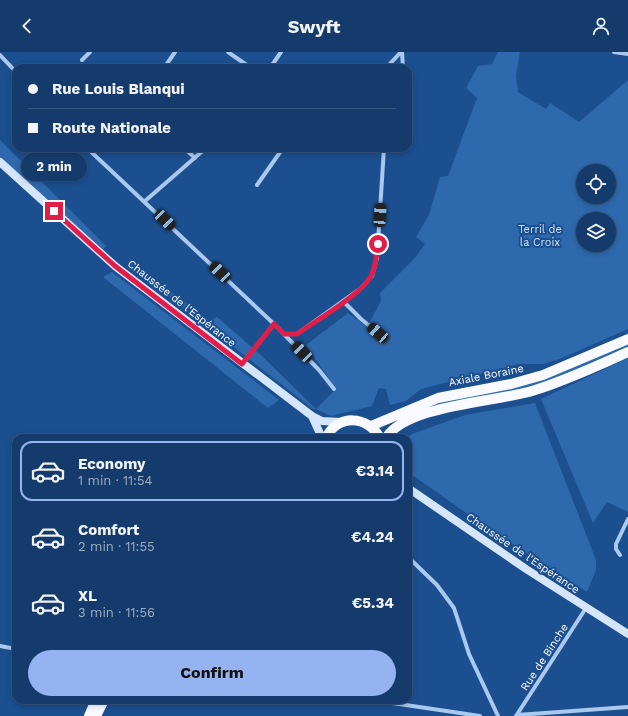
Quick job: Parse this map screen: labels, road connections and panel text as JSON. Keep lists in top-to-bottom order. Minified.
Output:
{"streets":{"highway":["Axiale Boraine"],"main road":["Chaussée de l'Espérance"],"street":["Rue de Binche"]},"crossings":[["Chaussée de l'Espérance","Rue de Binche"]],"parks":["Terril de la Croix"],"page":{"header":"Swyft","banner":["Rue Louis Blanqui","Route Nationale"],"bubble":"2 min","list":[{"name":"Economy","note":"1 min · 11:54","value":"€3.14"},{"name":"Comfort","note":"2 min · 11:55","value":"€4.24"},{"name":"XL","note":"3 min · 11:56","value":"€5.34"}],"buttons":"Confirm"}}
